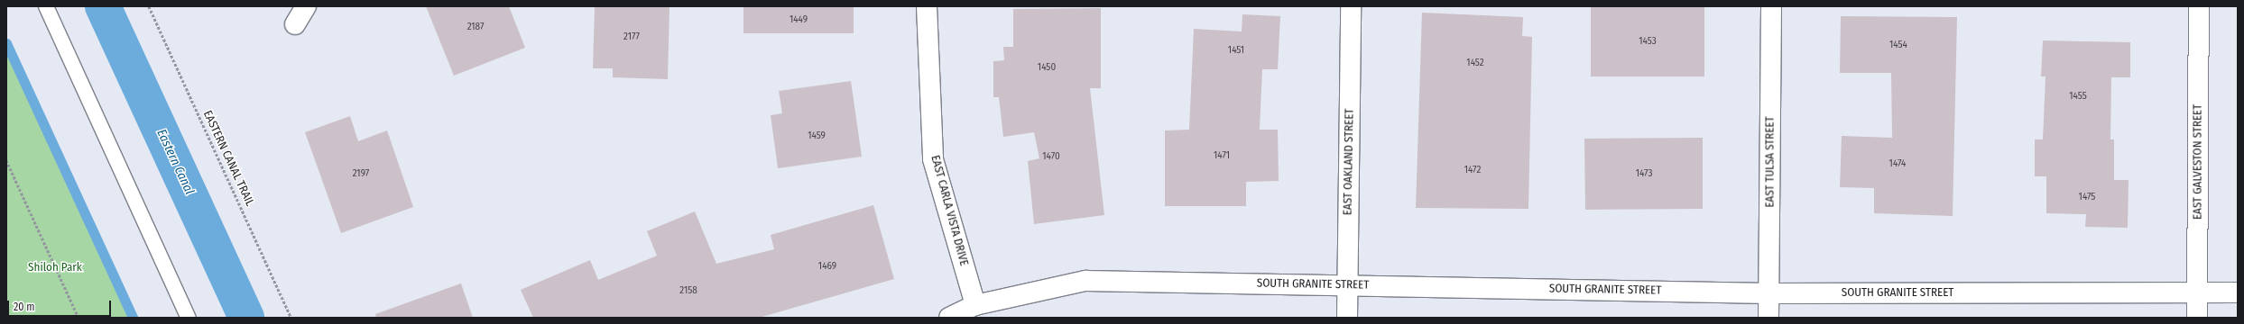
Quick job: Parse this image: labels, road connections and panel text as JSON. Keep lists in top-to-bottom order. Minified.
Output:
{"streets":{"street":["EAST OAKLAND STREET","EAST TULSA STREET","EAST GALVESTON STREET","EAST CARLA VISTA DRIVE","SOUTH GRANITE STREET"],"path":["EASTERN CANAL TRAIL"]},"crossings":[["EAST OAKLAND STREET","SOUTH GRANITE STREET"],["EAST TULSA STREET","SOUTH GRANITE STREET"],["EAST GALVESTON STREET","SOUTH GRANITE STREET"],["EAST CARLA VISTA DRIVE","SOUTH GRANITE STREET"]],"water":["Eastern Canal"],"parks":["Shiloh Park"],"house_numbers":["1449","2187","2177","1453","1454","1451","1452","1450","1455","1459","1471","1470","1474","1472","2197","1473","1475","1469","2158"],"scale_bar":"20 m"}
